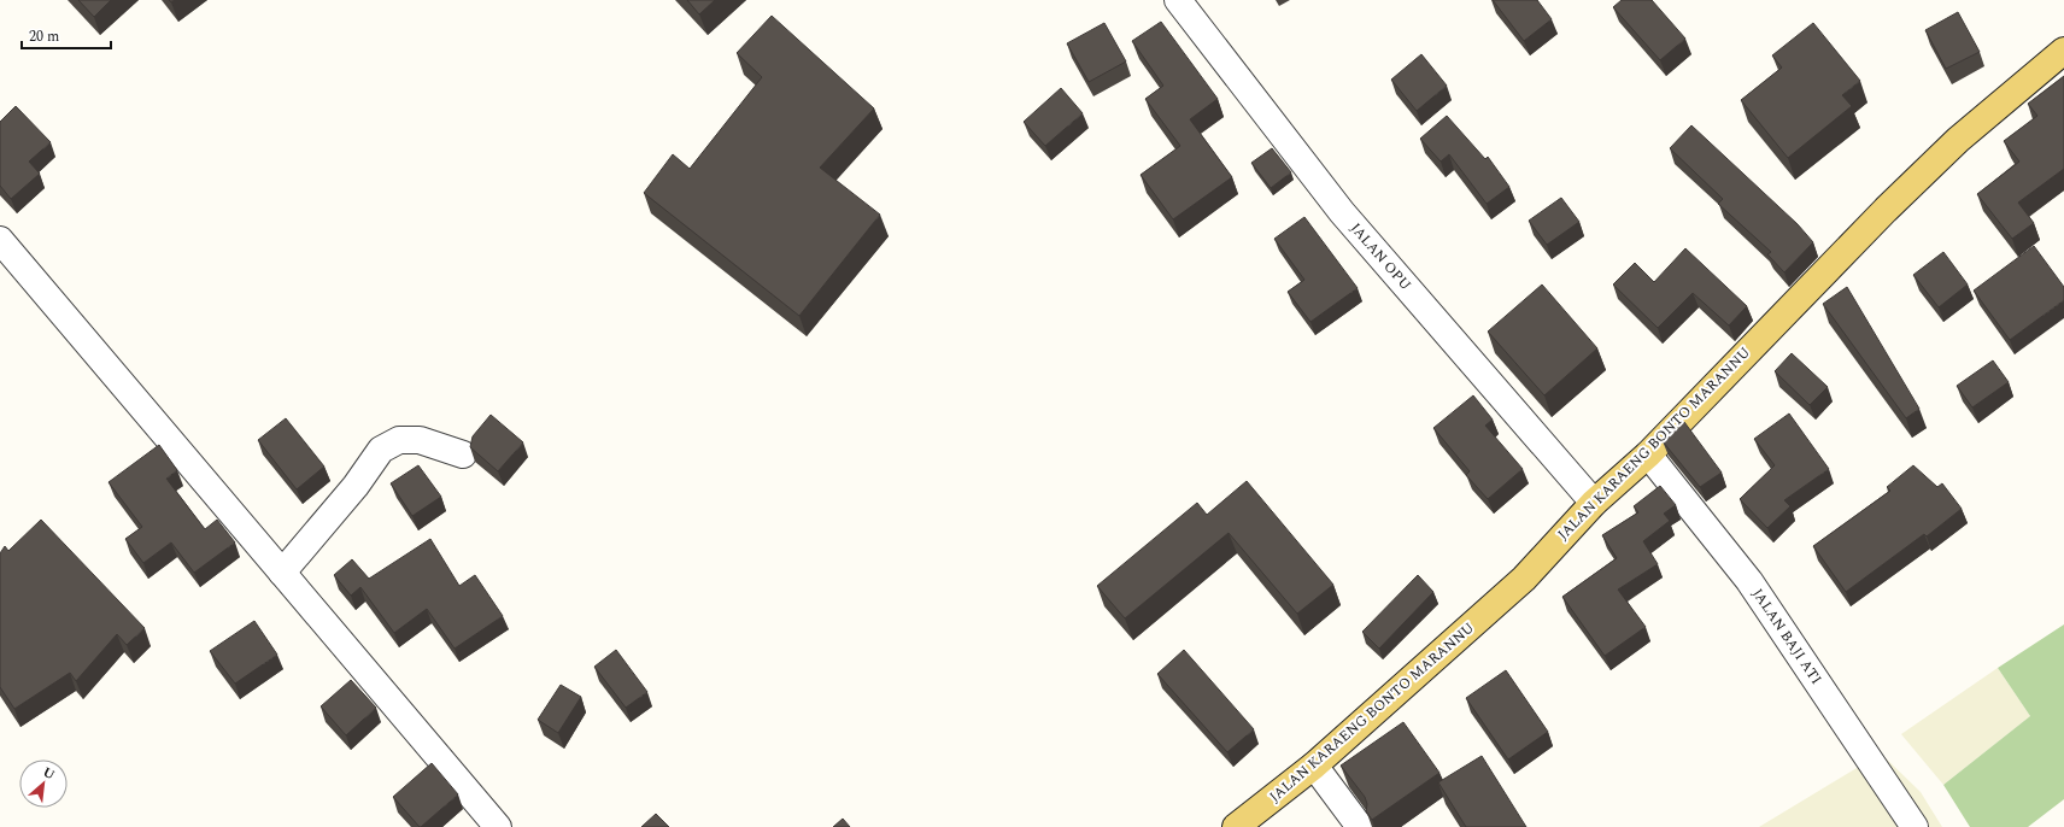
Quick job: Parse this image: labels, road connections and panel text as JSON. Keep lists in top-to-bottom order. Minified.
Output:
{"streets":{"main road":["JALAN KARAENG BONTO MARANNU"],"street":["JALAN OPU","JALAN BAJI ATI"]},"crossings":[["JALAN OPU","JALAN KARAENG BONTO MARANNU"],["JALAN KARAENG BONTO MARANNU","JALAN BAJI ATI"]],"scale_bar":"20 m","north":"top right"}
